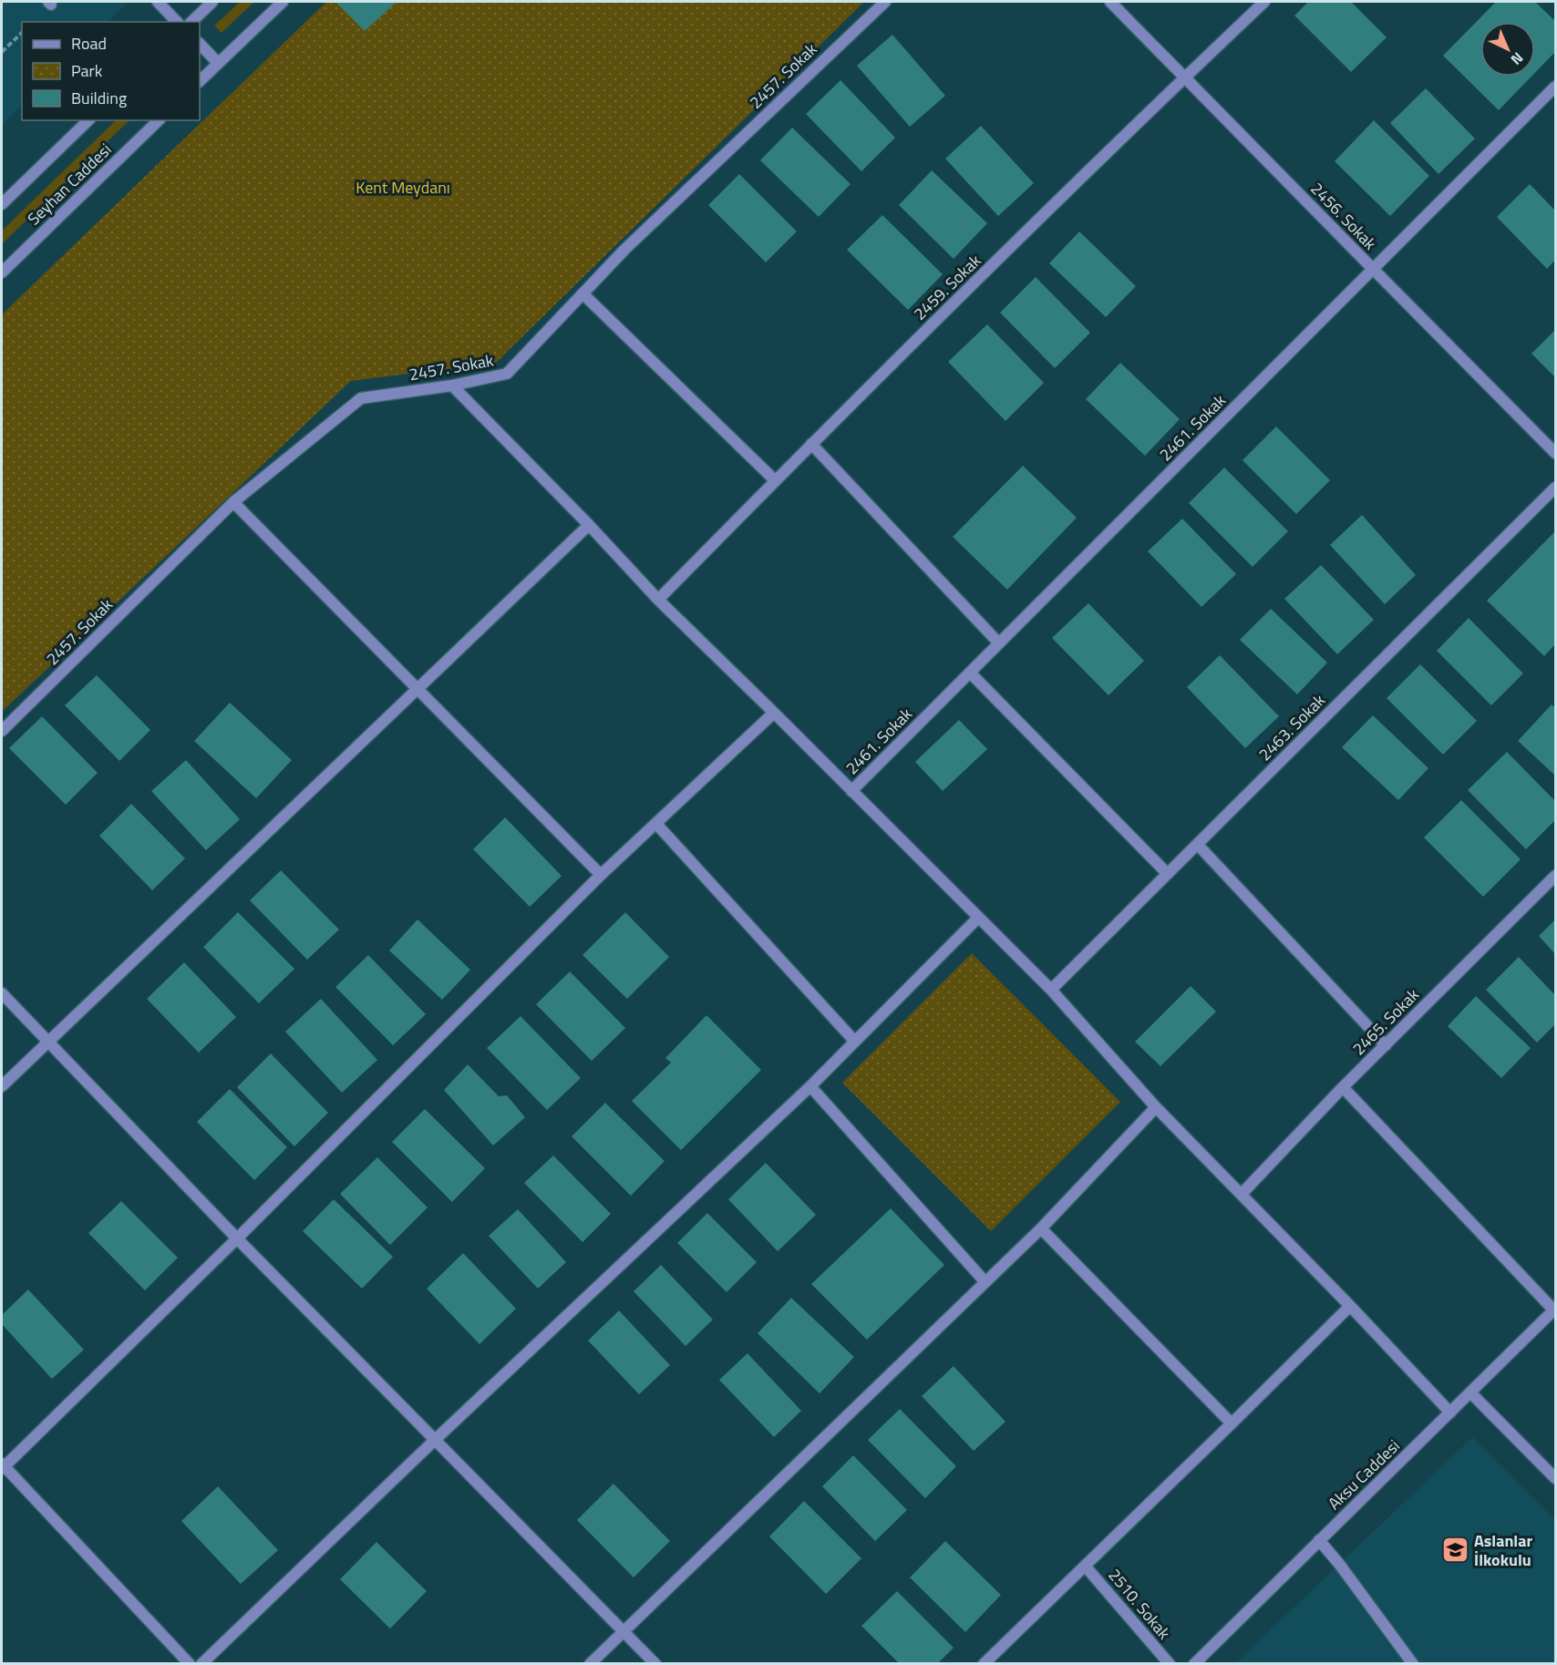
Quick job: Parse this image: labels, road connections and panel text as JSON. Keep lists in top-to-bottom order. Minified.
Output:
{"streets":{"street":["2457. Sokak","Seyhan Caddesi","2456. Sokak","2459. Sokak","2461. Sokak","2463. Sokak","2465. Sokak","Aksu Caddesi","2510. Sokak"]},"crossings":[["2456. Sokak","2459. Sokak"],["2456. Sokak","2461. Sokak"]],"parks":["Kent Meydanı"],"places":{"school or university":["Aslanlar İlkokulu"]},"legend":["Road","Park","Building"],"north":"bottom right"}
